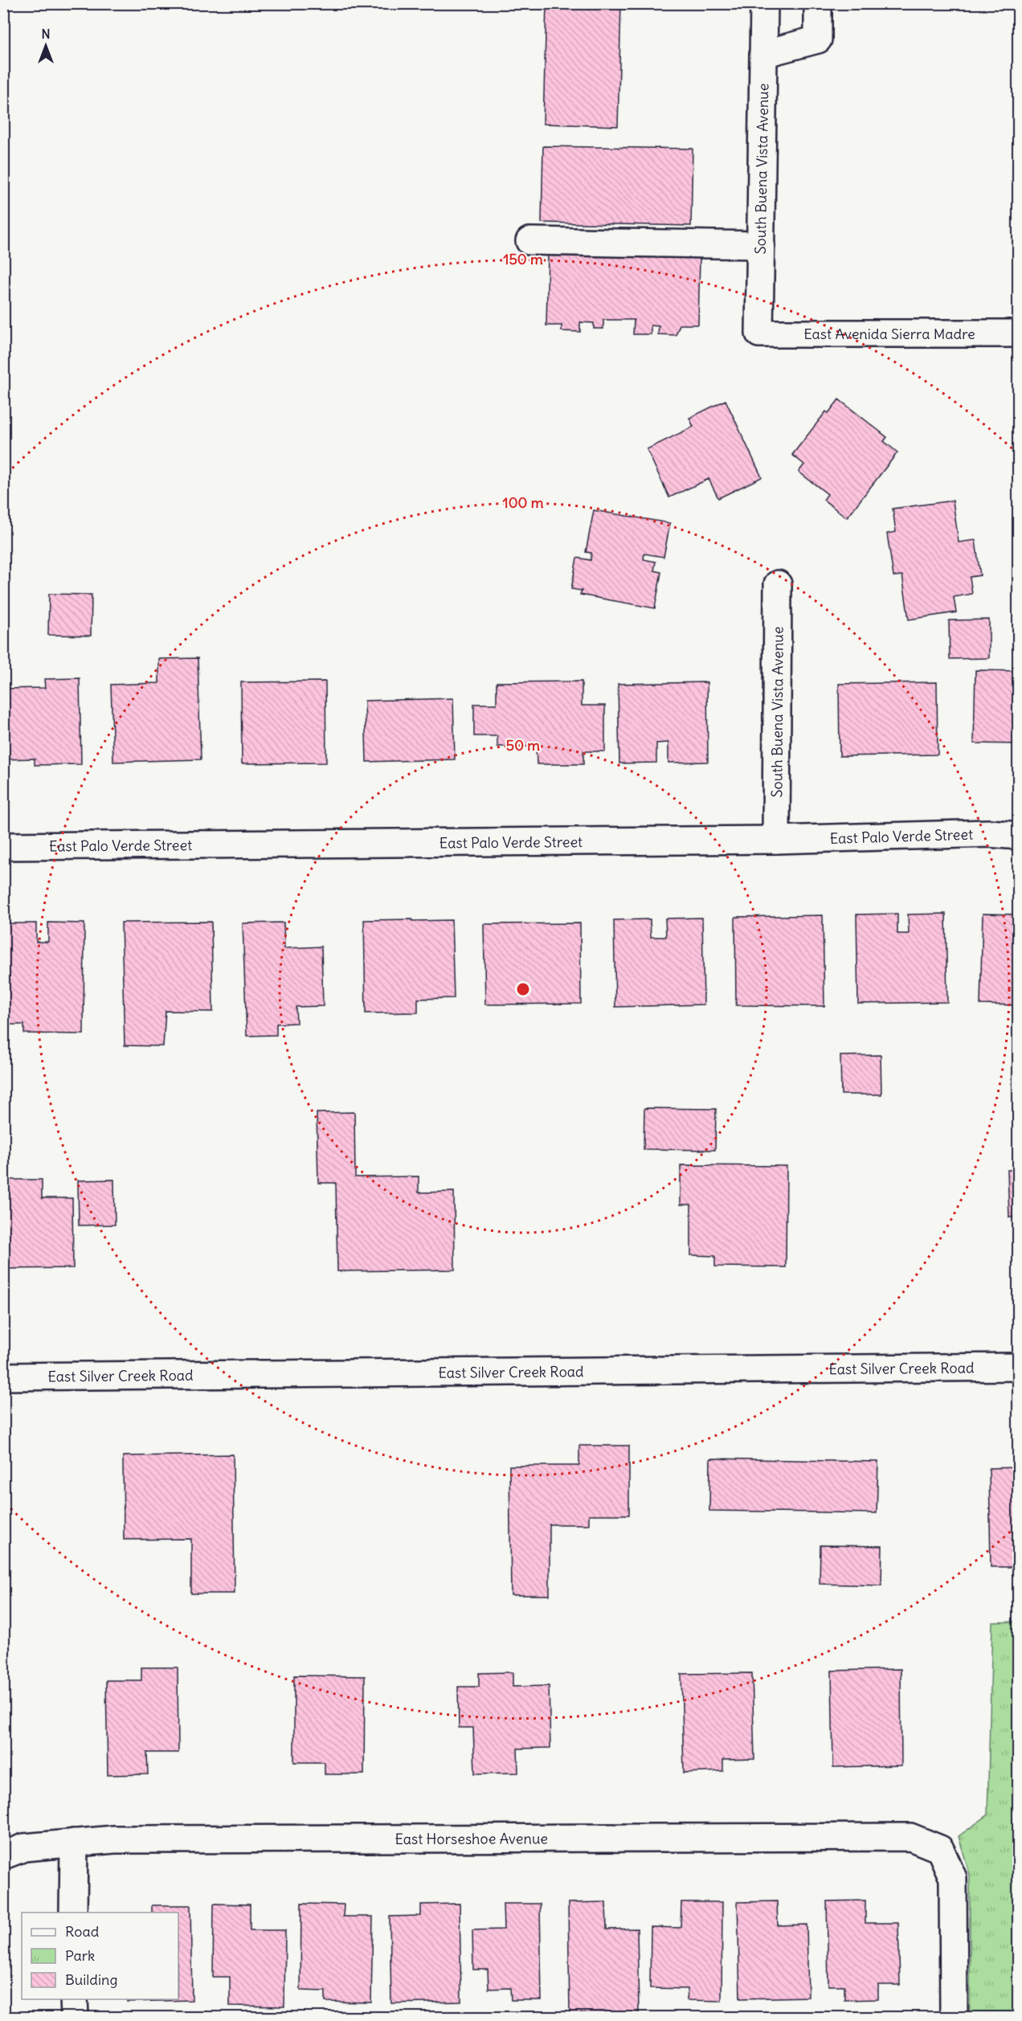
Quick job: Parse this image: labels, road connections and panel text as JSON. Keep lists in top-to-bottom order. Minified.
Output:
{"streets":{"street":["South Buena Vista Avenue","East Avenida Sierra Madre","East Palo Verde Street","East Silver Creek Road","East Horseshoe Avenue"]},"crossings":[["South Buena Vista Avenue","East Avenida Sierra Madre"],["South Buena Vista Avenue","East Palo Verde Street"]],"legend":["Road","Park","Building"],"north":"top","rings":["150 m","100 m","50 m"]}
